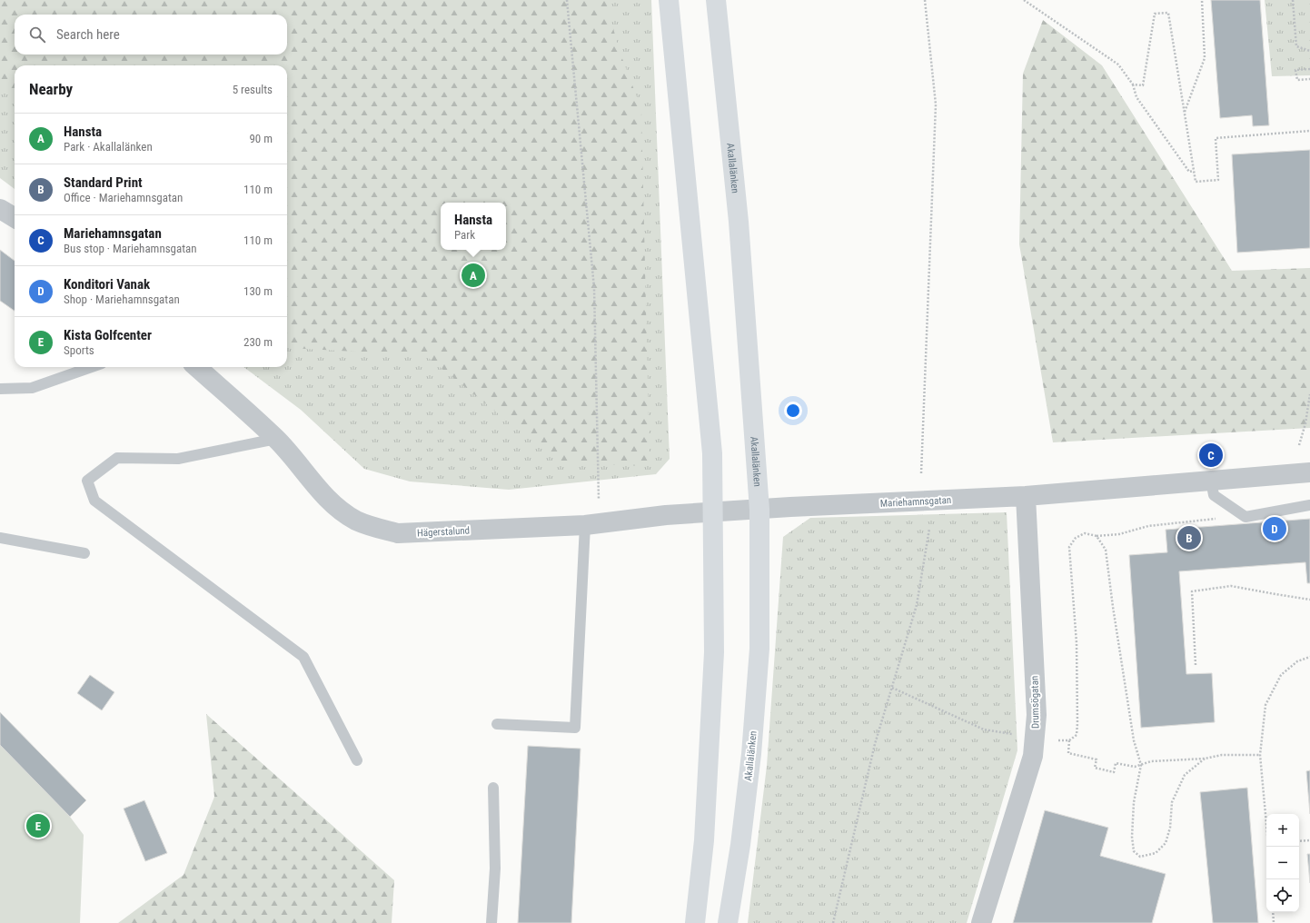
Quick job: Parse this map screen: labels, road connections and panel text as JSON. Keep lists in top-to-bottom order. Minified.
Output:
{"streets":{"main road":["Akallalänken"],"street":["Mariehamnsgatan","Hägerstalund","Drumsögatan"]},"crossings":[["Akallalänken","Mariehamnsgatan"],["Akallalänken","Hägerstalund"],["Mariehamnsgatan","Hägerstalund"],["Mariehamnsgatan","Drumsögatan"]],"page":{"search":"Search here","heading":["Nearby","5 results"],"list":[{"mark":"A","name":"Hansta","note":"Park · Akallalänken","value":"90 m"},{"mark":"B","name":"Standard Print","note":"Office · Mariehamnsgatan","value":"110 m"},{"mark":"C","name":"Mariehamnsgatan","note":"Bus stop · Mariehamnsgatan","value":"110 m"},{"mark":"D","name":"Konditori Vanak","note":"Shop · Mariehamnsgatan","value":"130 m"},{"mark":"E","name":"Kista Golfcenter","note":"Sports","value":"230 m"}],"popup":["Hansta","Park"],"pins":["A","C","D","B","E"],"map_buttons":["+","−"]}}
